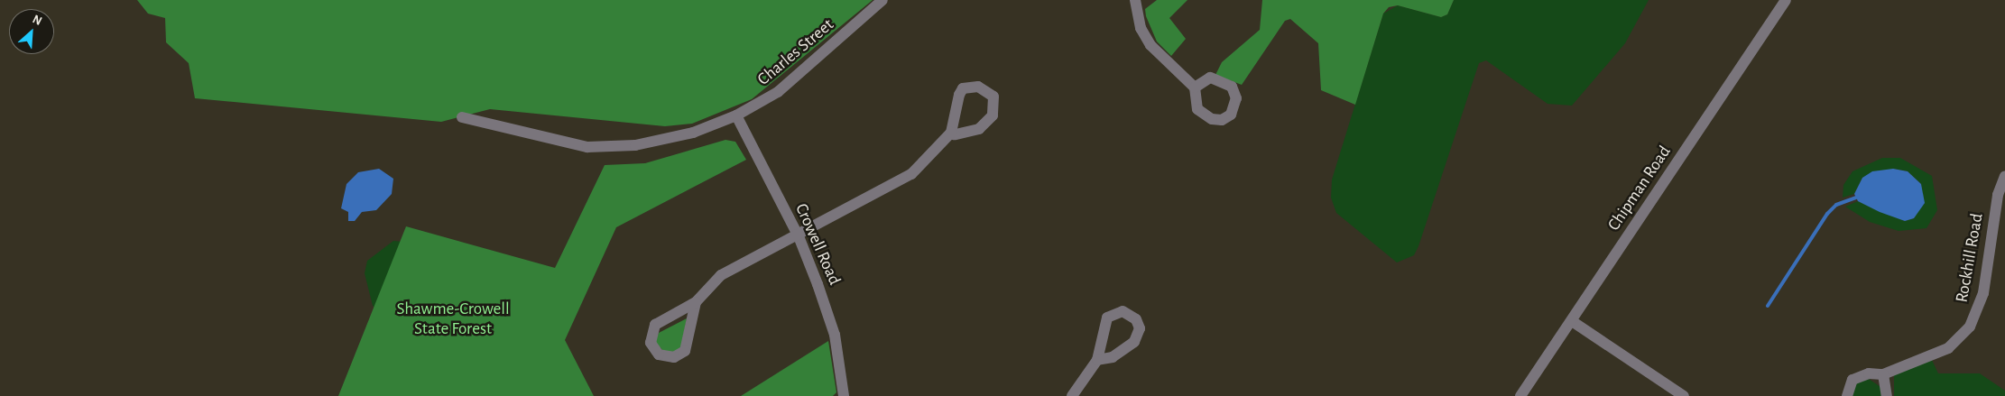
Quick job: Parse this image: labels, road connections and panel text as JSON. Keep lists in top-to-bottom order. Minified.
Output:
{"streets":{"street":["Charles Street","Chipman Road","Crowell Road","Rockhill Road"]},"crossings":[["Charles Street","Crowell Road"]],"parks":["Shawme-Crowell State Forest"],"north":"top right"}
